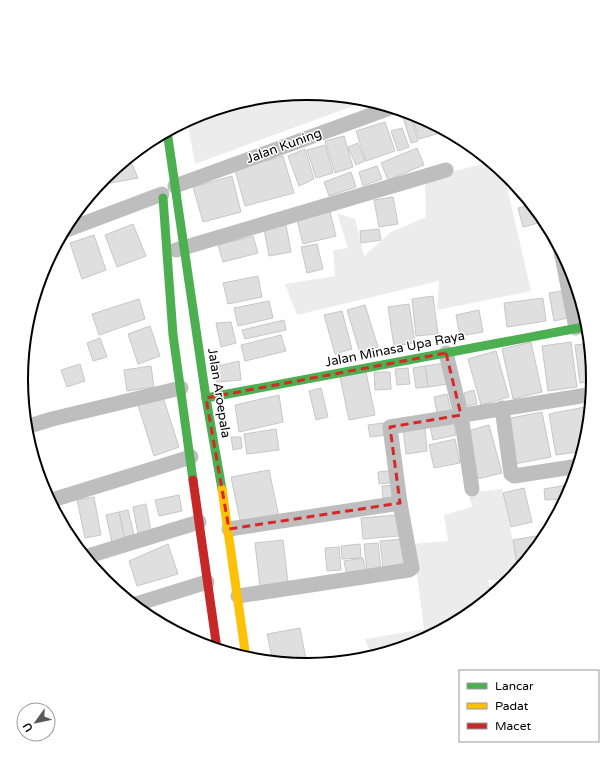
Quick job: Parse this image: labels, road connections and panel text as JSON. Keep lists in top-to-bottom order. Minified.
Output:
{"streets":{"main road":["Jalan Minasa Upa Raya","Jalan Aroepala"],"street":["Jalan Kuning"]},"crossings":[["Jalan Kuning","Jalan Aroepala"],["Jalan Minasa Upa Raya","Jalan Aroepala"]],"legend":["Lancar","Padat","Macet"],"north":"bottom left"}
